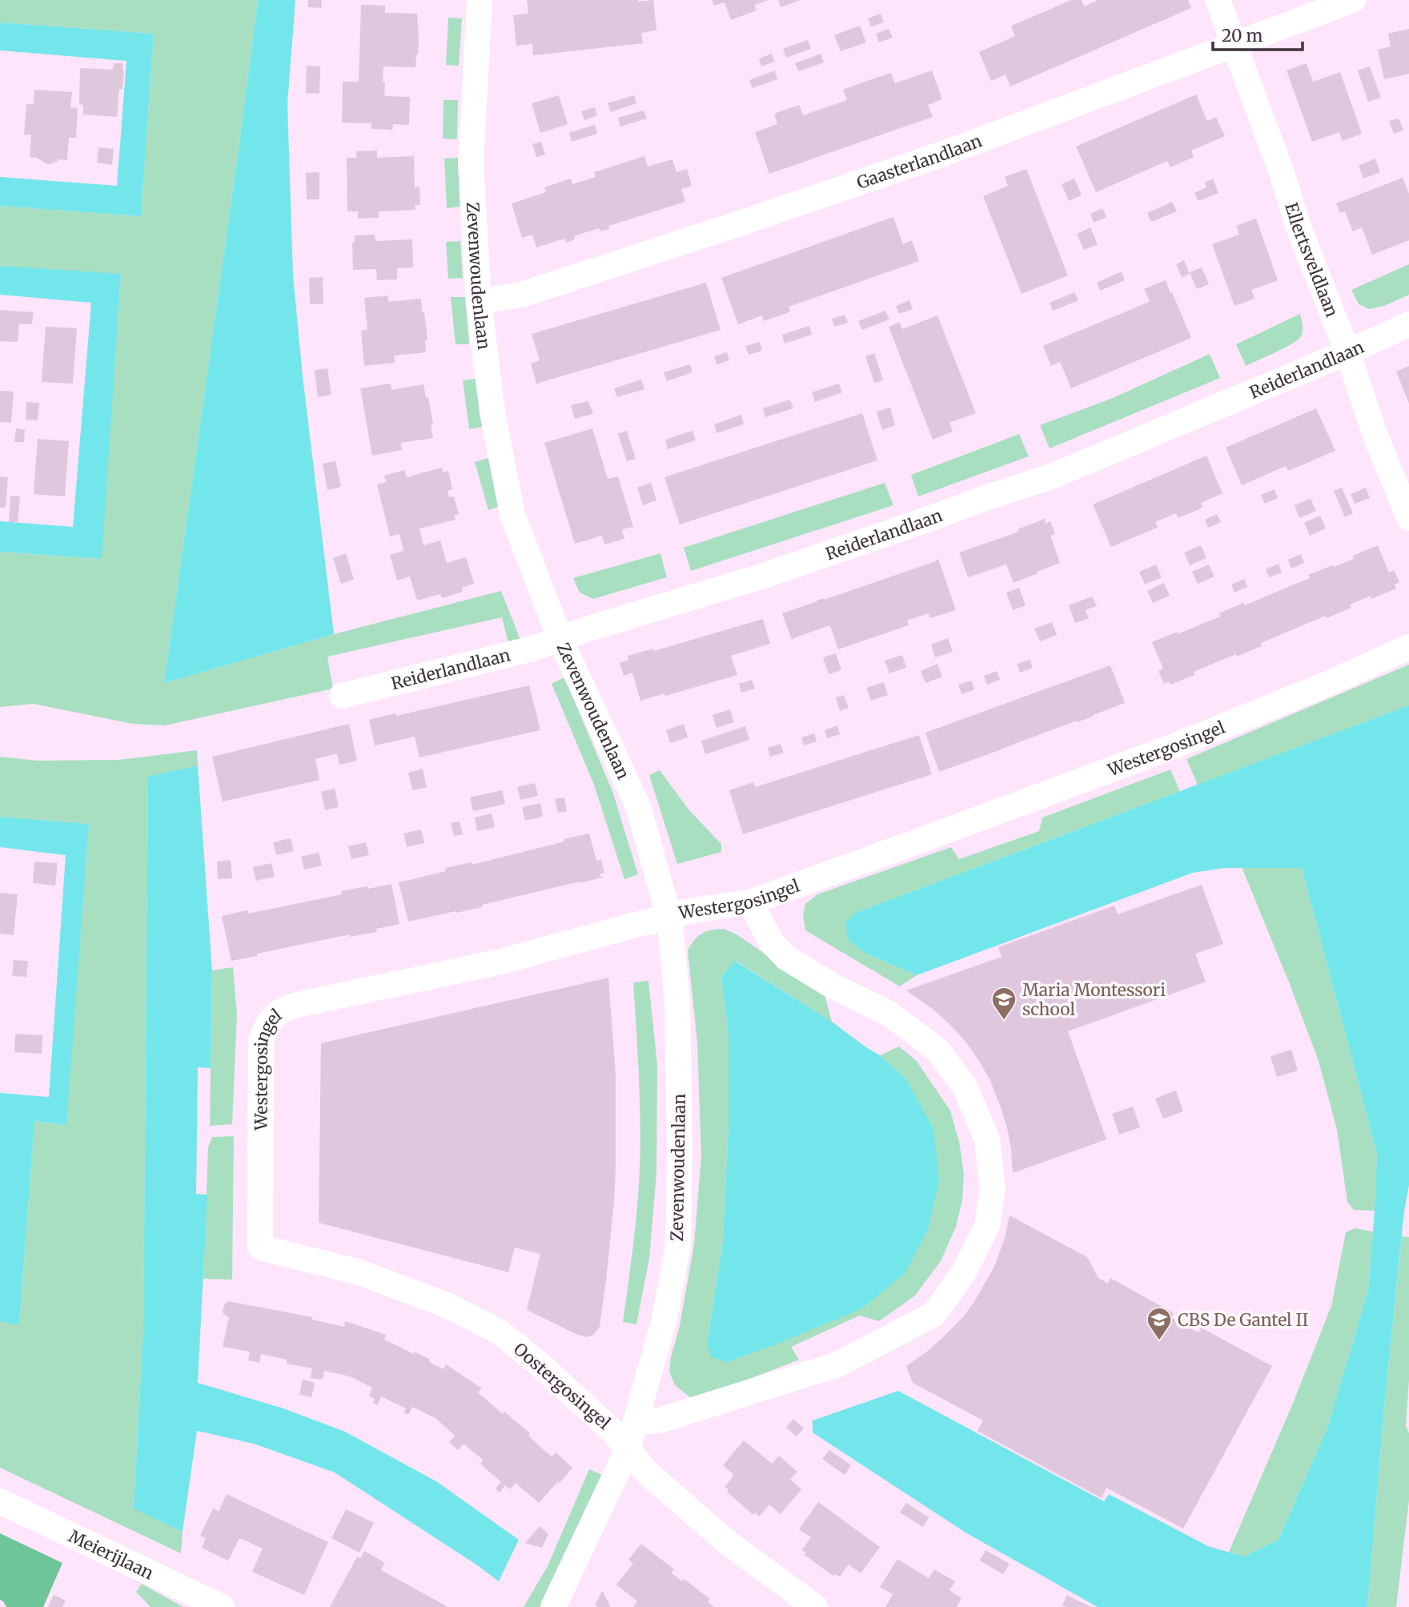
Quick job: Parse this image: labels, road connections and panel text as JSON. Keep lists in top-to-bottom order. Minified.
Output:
{"streets":{"street":["Gaasterlandlaan","Ellertsveldlaan","Zevenwoudenlaan","Reiderlandlaan","Westergosingel","Oostergosingel","Meierijlaan"]},"crossings":[["Gaasterlandlaan","Ellertsveldlaan"],["Gaasterlandlaan","Zevenwoudenlaan"],["Ellertsveldlaan","Reiderlandlaan"],["Zevenwoudenlaan","Reiderlandlaan"],["Zevenwoudenlaan","Westergosingel"],["Zevenwoudenlaan","Oostergosingel"],["Westergosingel","Oostergosingel"]],"places":{"school or university":["Maria Montessori school","CBS De Gantel II"]},"scale_bar":"20 m"}
